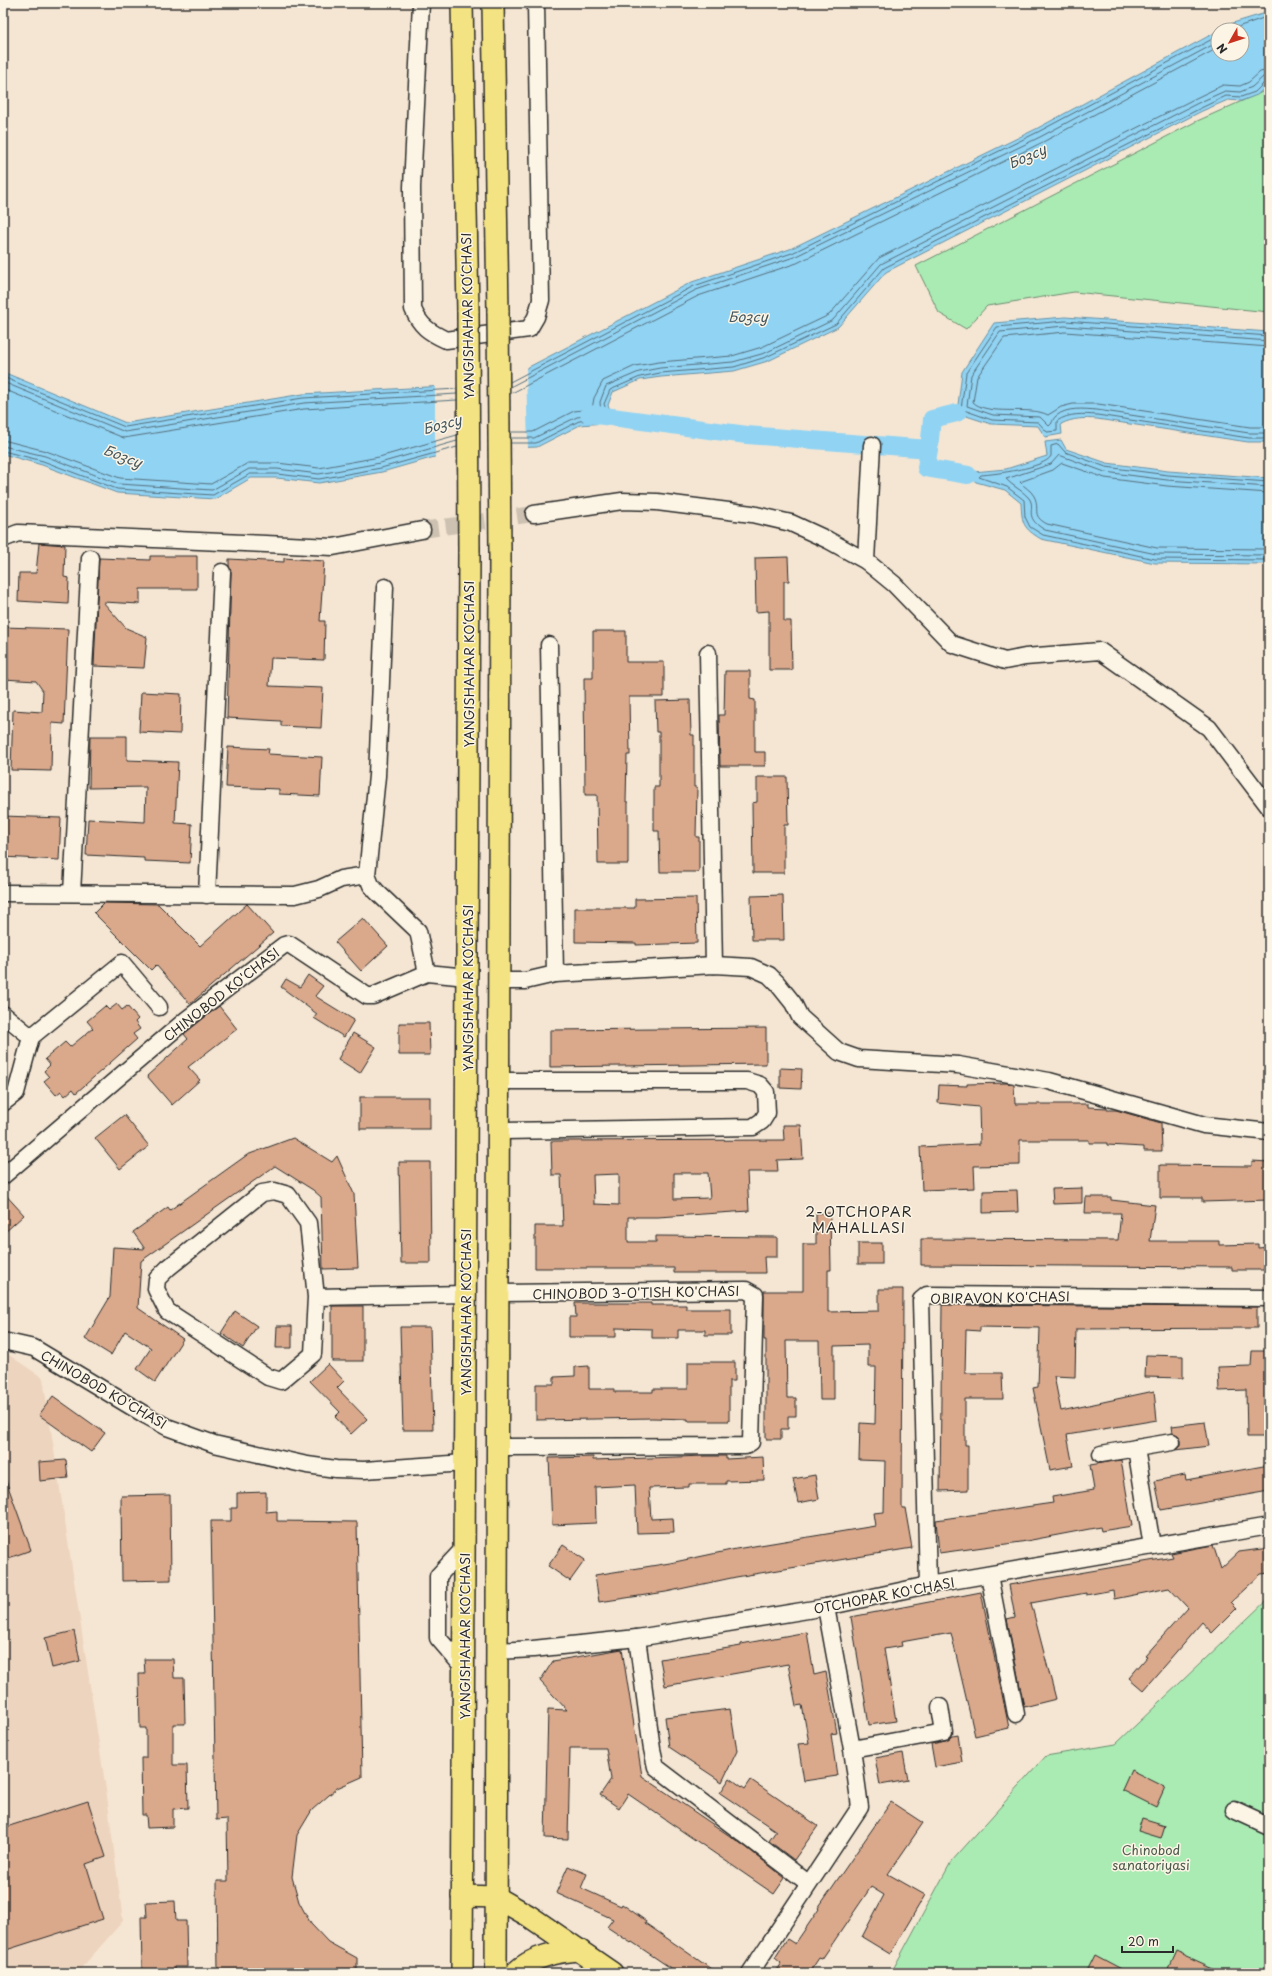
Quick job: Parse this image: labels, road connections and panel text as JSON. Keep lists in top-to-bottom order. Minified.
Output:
{"streets":{"main road":["YANGISHAHAR KO‘CHASI"],"street":["CHINOBOD KO'CHASI","CHINOBOD 3-O'TISH KO'CHASI","OBIRAVON KO'CHASI","OTCHOPAR KO'CHASI"]},"crossings":[["YANGISHAHAR KO‘CHASI","CHINOBOD KO'CHASI"],["OBIRAVON KO'CHASI","OTCHOPAR KO'CHASI"]],"districts":["2-OTCHOPAR MAHALLASI"],"water":["Бозсу"],"parks":["Chinobod sanatoriyasi"],"scale_bar":"20 m","north":"bottom left"}
